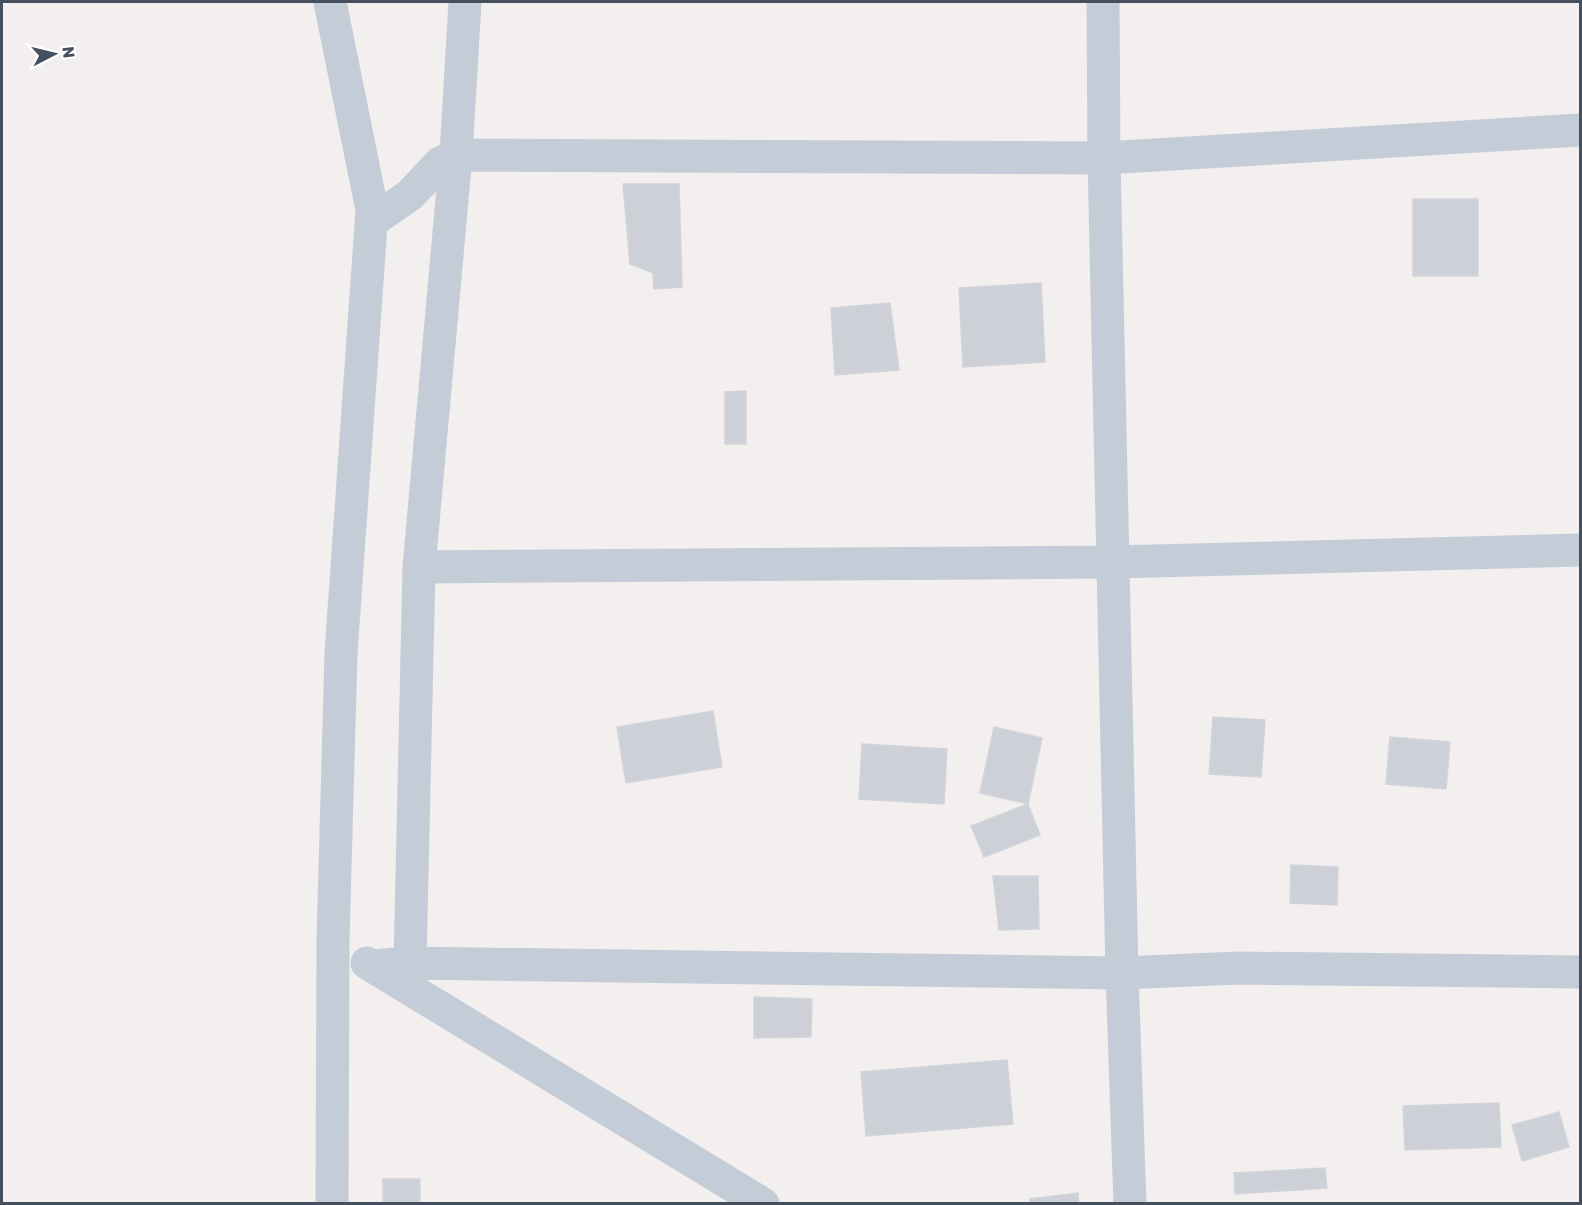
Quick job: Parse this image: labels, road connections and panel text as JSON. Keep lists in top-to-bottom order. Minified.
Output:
{"north":"right"}
